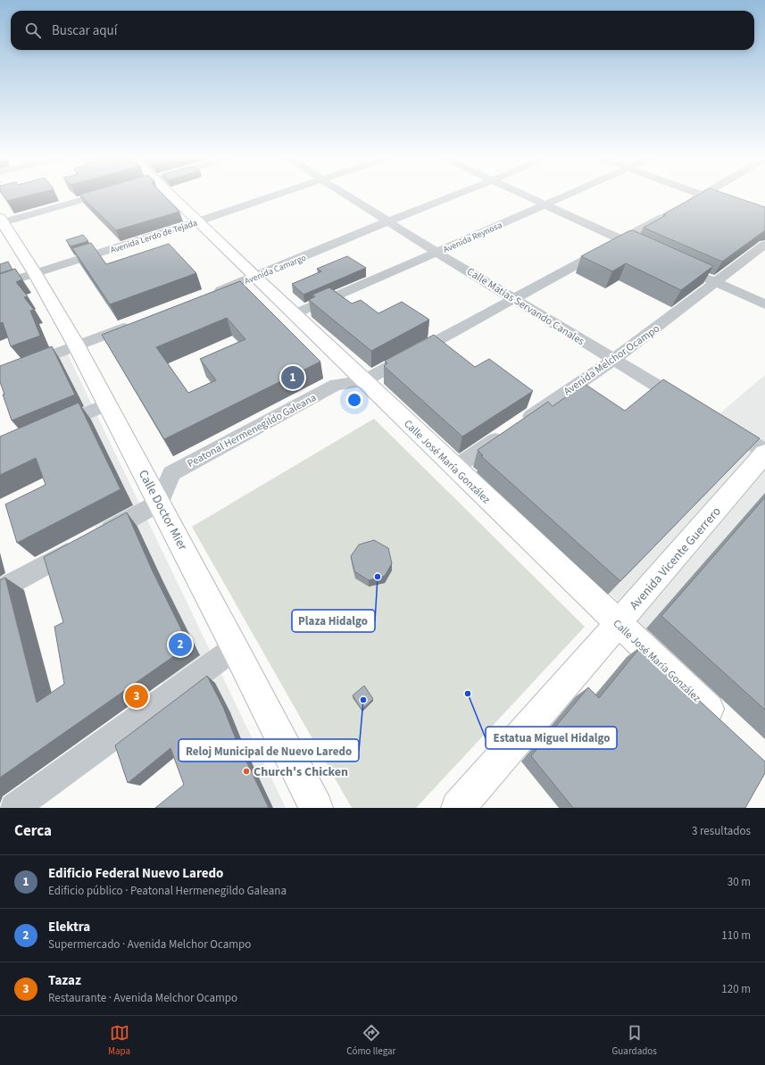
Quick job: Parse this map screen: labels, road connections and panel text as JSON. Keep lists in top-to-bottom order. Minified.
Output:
{"streets":{"main road":["Calle José María González","Calle Doctor Mier","Avenida Vicente Guerrero"],"street":["Avenida Lerdo de Tejada","Avenida Reynosa","Avenida Camargo","Calle Matías Servando Canales","Avenida Melchor Ocampo","Peatonal Hermenegildo Galeana"]},"crossings":[["Avenida Lerdo de Tejada","Calle José María González"],["Avenida Lerdo de Tejada","Calle Doctor Mier"],["Avenida Reynosa","Calle Matías Servando Canales"],["Avenida Reynosa","Calle José María González"],["Avenida Camargo","Calle Matías Servando Canales"],["Avenida Camargo","Calle José María González"],["Calle Matías Servando Canales","Avenida Melchor Ocampo"],["Avenida Melchor Ocampo","Calle José María González"],["Peatonal Hermenegildo Galeana","Calle José María González"],["Peatonal Hermenegildo Galeana","Calle Doctor Mier"],["Calle José María González","Avenida Vicente Guerrero"]],"places":["Plaza Hidalgo","Estatua Miguel Hidalgo","Reloj Municipal de Nuevo Laredo","Church's Chicken"],"page":{"search":"Buscar aquí","pins":["1","2","3"],"heading":["Cerca","3 resultados"],"list":[{"mark":"1","name":"Edificio Federal Nuevo Laredo","note":"Edificio público · Peatonal Hermenegildo Galeana","value":"30 m"},{"mark":"2","name":"Elektra","note":"Supermercado · Avenida Melchor Ocampo","value":"110 m"},{"mark":"3","name":"Tazaz","note":"Restaurante · Avenida Melchor Ocampo","value":"120 m"}],"nav":["Mapa","Cómo llegar","Guardados"]}}
